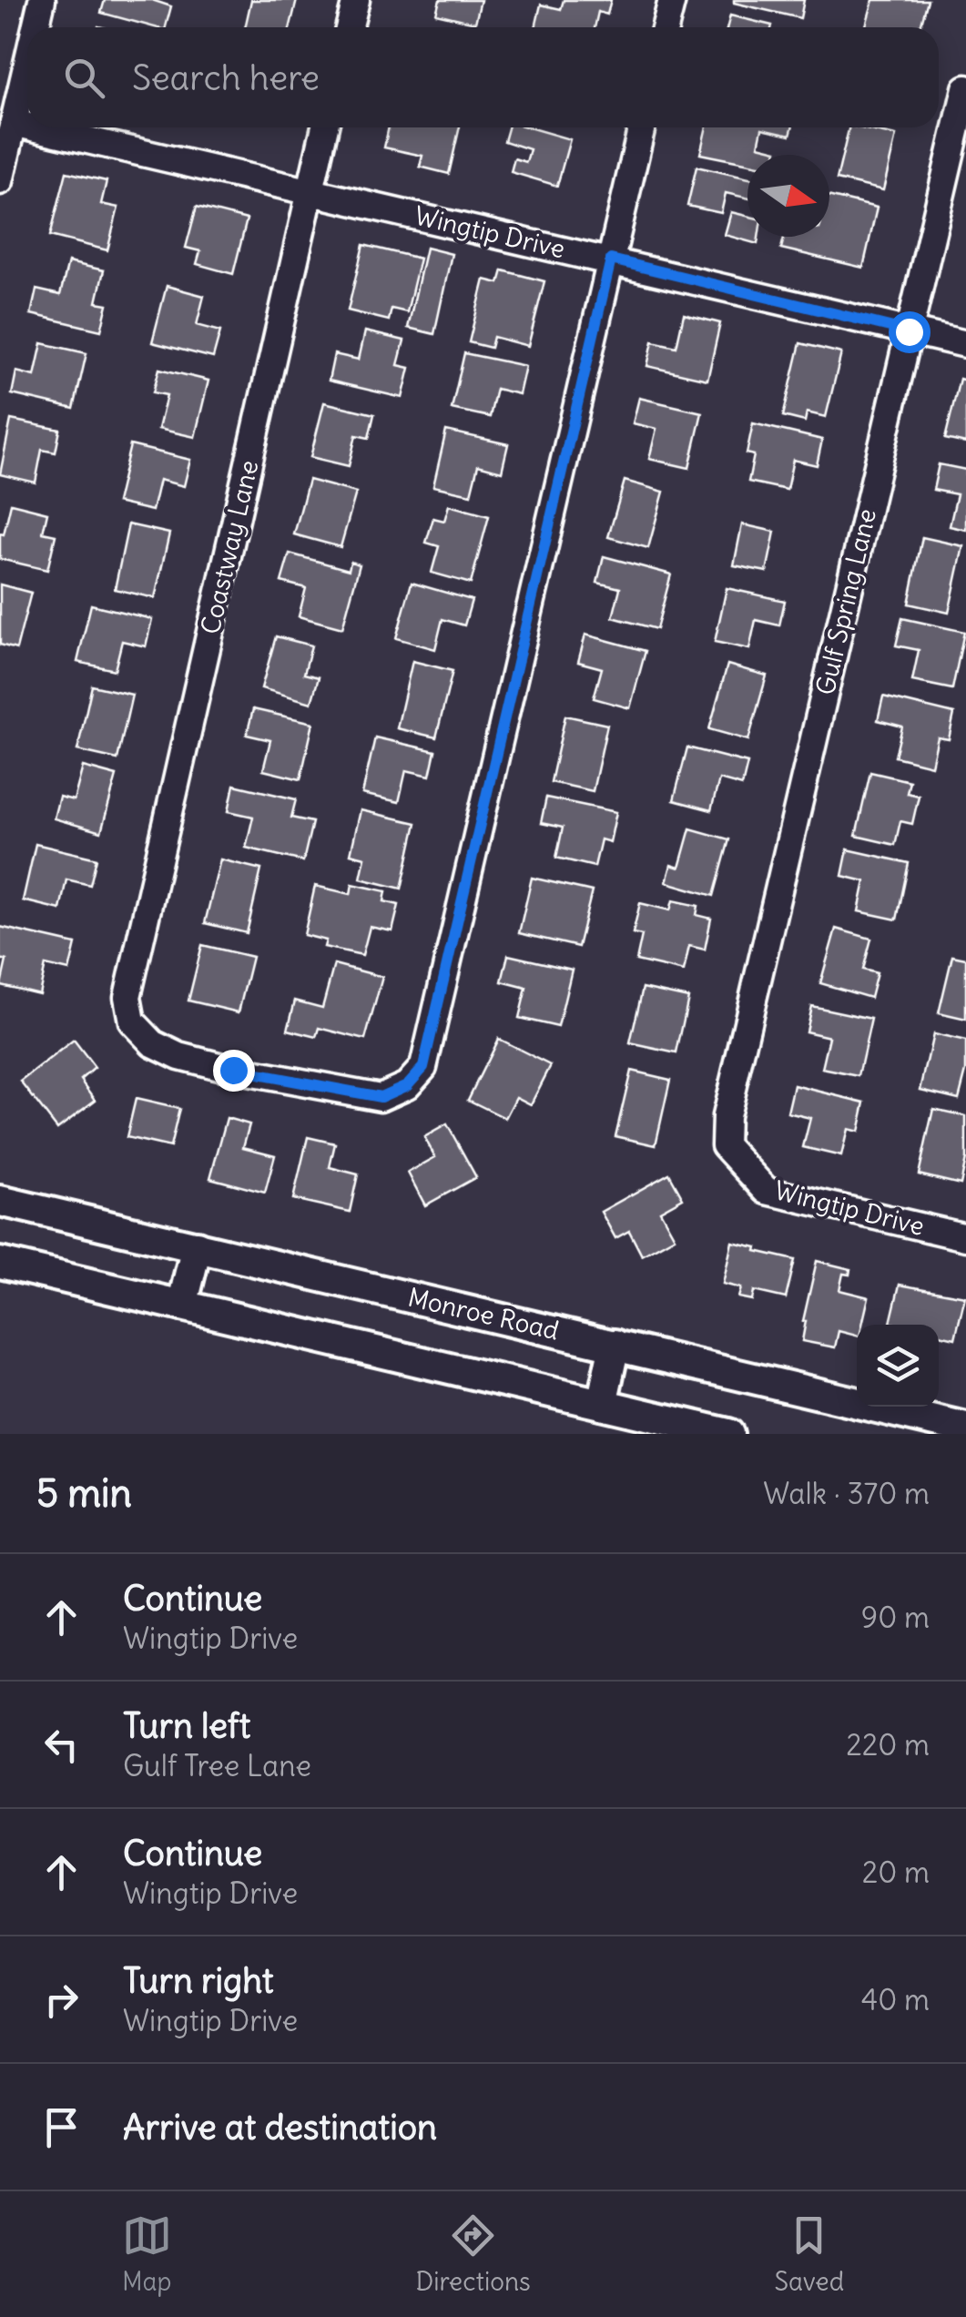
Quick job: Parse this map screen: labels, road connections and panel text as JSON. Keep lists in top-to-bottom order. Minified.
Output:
{"streets":{"main road":["Monroe Road"],"street":["Wingtip Drive","Coastway Lane","Gulf Spring Lane"]},"crossings":[["Wingtip Drive","Coastway Lane"],["Wingtip Drive","Gulf Spring Lane"]],"north":"right","page":{"search":"Search here","heading":["5 min","Walk · 370 m"],"list":[["Continue","Wingtip Drive","90 m"],["Turn left","Gulf Tree Lane","220 m"],["Continue","Wingtip Drive","20 m"],["Turn right","Wingtip Drive","40 m"],"Arrive at destination"],"nav":["Map","Directions","Saved"]}}
